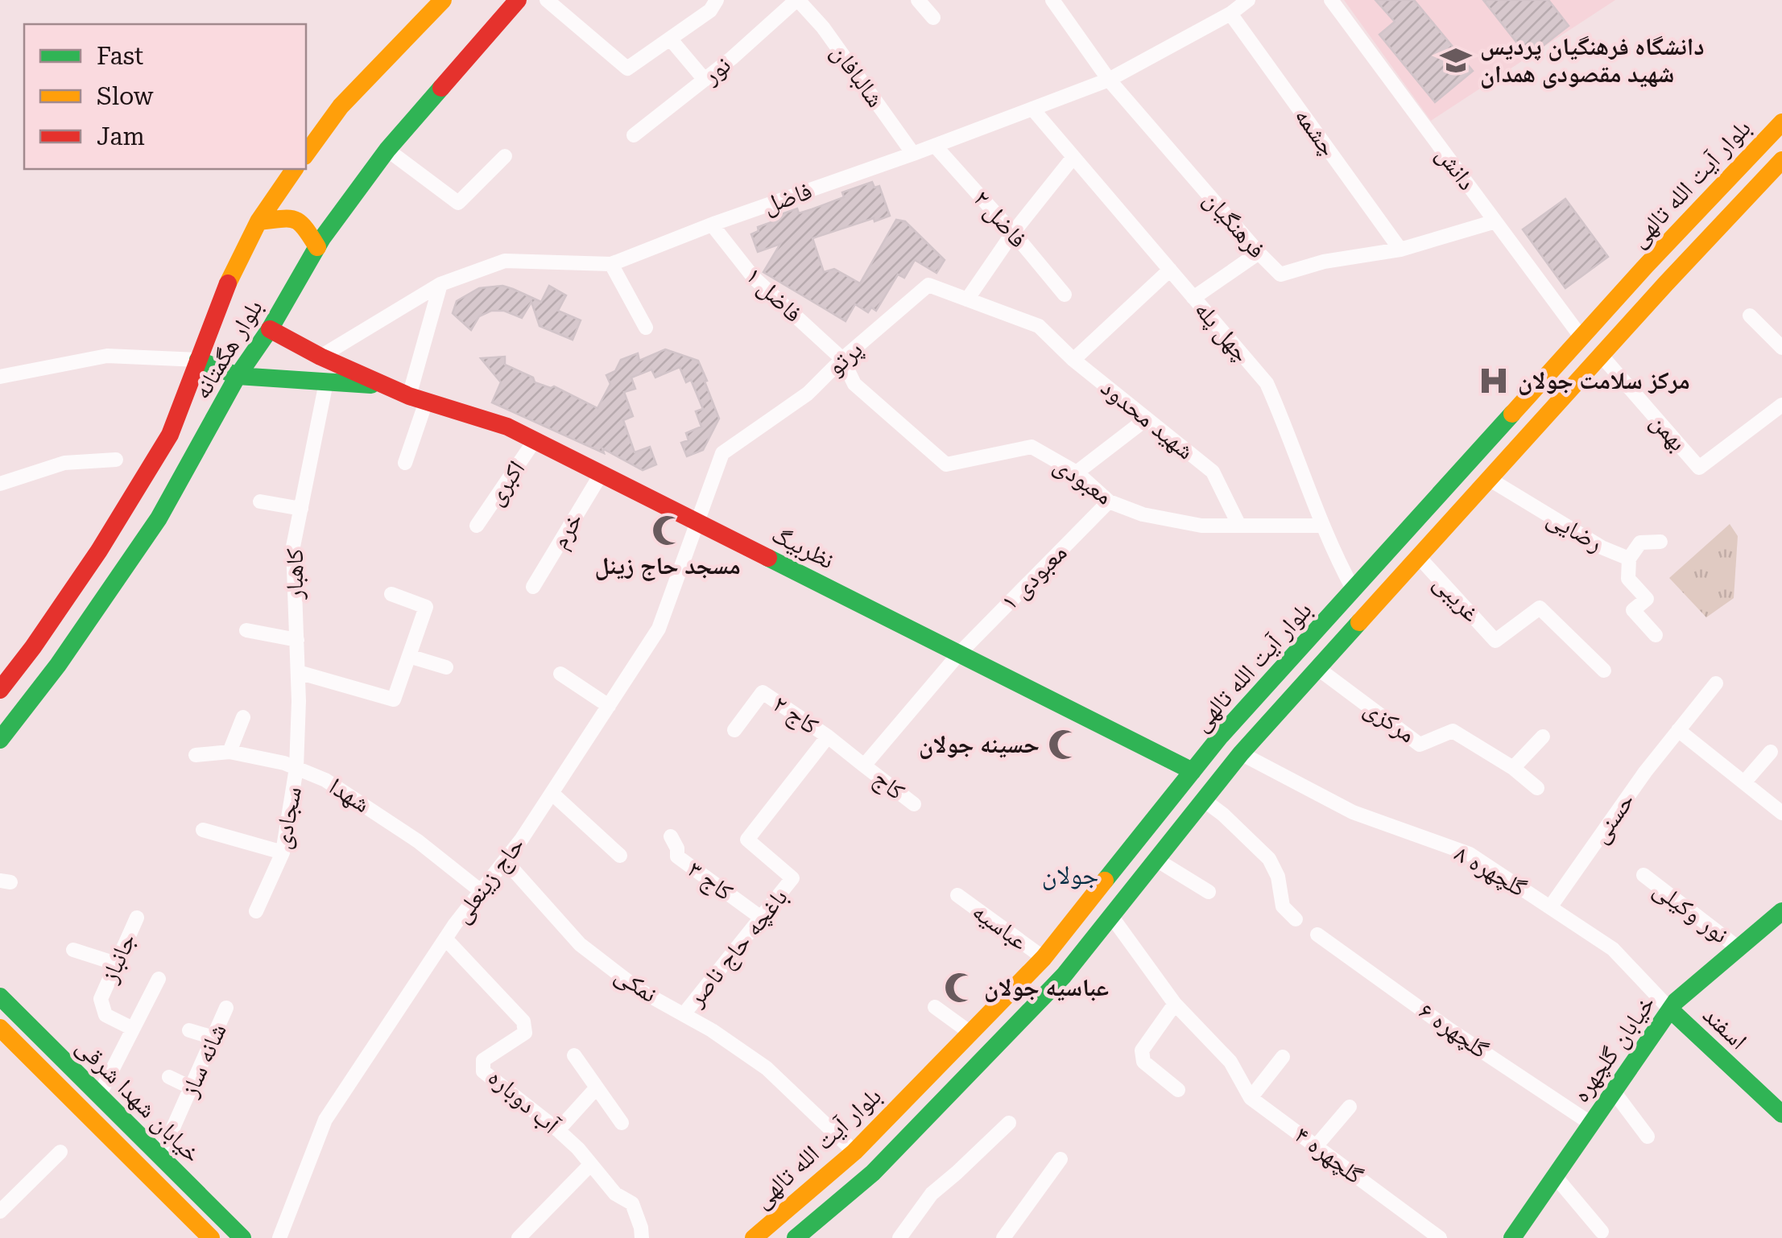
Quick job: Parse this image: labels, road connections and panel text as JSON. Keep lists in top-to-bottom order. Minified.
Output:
{"streets":{"main road":["بلوار آیت الله تالهی","بلوار هگمتانه","نظربیگ","اسفند","خیابان گلچهره","خیابان شهدا شرقی"],"street":["نور","شالبافان","چشمه","دانش","فاضل","فاضل ۲","فرهنگیان","فاضل ۱","چهل پله","پرتو","شهید محدود","بهمن","معبودی","اکبری","خرم","رضایی","کاهبار","معبودی ۱","غریبی","کاج ۲","مرکزی","کاج","شهدا","سجادی","حسنی","گلچهره ۸","حاج زینعلی","کاج ۳","نور وکیلی","عباسیه","باغچه حاج ناصر","جانباز","نمکی","گلچهره ۶","شانه ساز","آب دوباره","گلچهره ۴"]},"crossings":[["نور","شالبافان"],["شالبافان","فاضل"],["چشمه","فاضل"],["چشمه","فرهنگیان"],["دانش","بلوار آیت الله تالهی"],["بلوار آیت الله تالهی","چهل پله"],["بلوار آیت الله تالهی","بهمن"],["بلوار آیت الله تالهی","رضایی"],["بلوار آیت الله تالهی","نظربیگ"],["بلوار آیت الله تالهی","غریبی"],["بلوار آیت الله تالهی","مرکزی"],["بلوار آیت الله تالهی","گلچهره ۸"],["بلوار آیت الله تالهی","عباسیه"],["بلوار آیت الله تالهی","نمکی"],["بلوار آیت الله تالهی","گلچهره ۴"],["فاضل","فاضل ۲"],["فاضل","فرهنگیان"],["فاضل","فاضل ۱"],["فاضل","چهل پله"],["فاضل","نظربیگ"],["فاضل ۱","پرتو"],["فاضل ۱","معبودی"],["چهل پله","معبودی"],["بلوار هگمتانه","نظربیگ"],["پرتو","شهید محدود"],["پرتو","معبودی"],["پرتو","نظربیگ"],["پرتو","حاج زینعلی"],["شهید محدود","معبودی"],["معبودی","معبودی ۱"],["اکبری","نظربیگ"],["خرم","نظربیگ"],["نظربیگ","کاهبار"],["نظربیگ","معبودی ۱"],["نظربیگ","حاج زینعلی"],["کاهبار","شهدا"],["کاهبار","سجادی"],["کاج ۲","باغچه حاج ناصر"],["شهدا","سجادی"],["شهدا","حاج زینعلی"],["حسنی","گلچهره ۸"],["گلچهره ۸","اسفند"],["گلچهره ۸","خیابان گلچهره"],["حاج زینعلی","نمکی"],["حاج زینعلی","آب دوباره"],["کاج ۳","باغچه حاج ناصر"],["نور وکیلی","خیابان گلچهره"],["باغچه حاج ناصر","نمکی"],["جانباز","خیابان شهدا شرقی"],["اسفند","خیابان گلچهره"],["گلچهره ۶","خیابان گلچهره"],["شانه ساز","خیابان شهدا شرقی"]],"districts":["جولان"],"places":{"school or university":["دانشگاه فرهنگیان پردیس شهید مقصودی همدان"],"hospital":["مرکز سلامت جولان"],"mosque":["مسجد حاج زینل","حسینه جولان","عباسیه جولان"]},"legend":["Fast","Slow","Jam"]}
